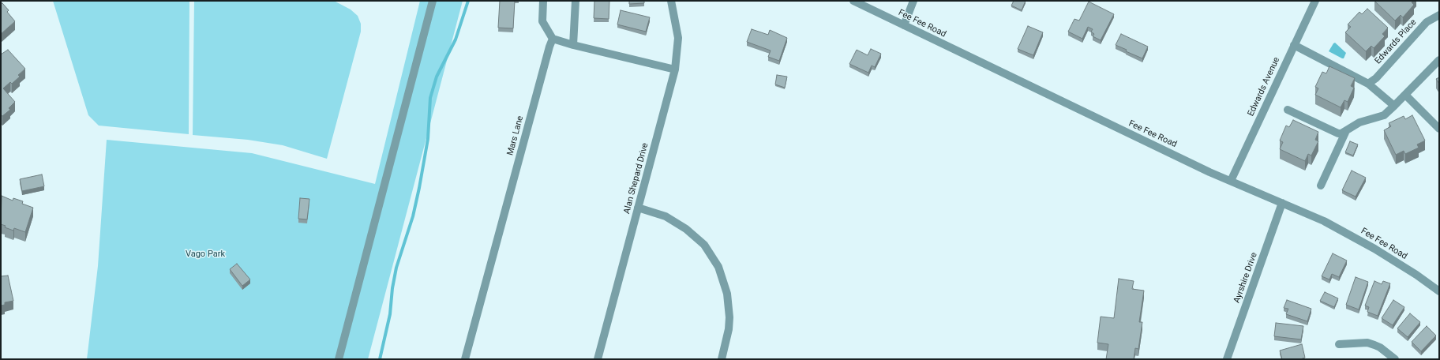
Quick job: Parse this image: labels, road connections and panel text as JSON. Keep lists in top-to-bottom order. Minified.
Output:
{"streets":{"street":["Fee Fee Road","Edwards Place","Edwards Avenue","Mars Lane","Alan Shepard Drive","Ayrshire Drive"]},"crossings":[["Fee Fee Road","Edwards Avenue"],["Fee Fee Road","Ayrshire Drive"]],"parks":["Vago Park"]}
